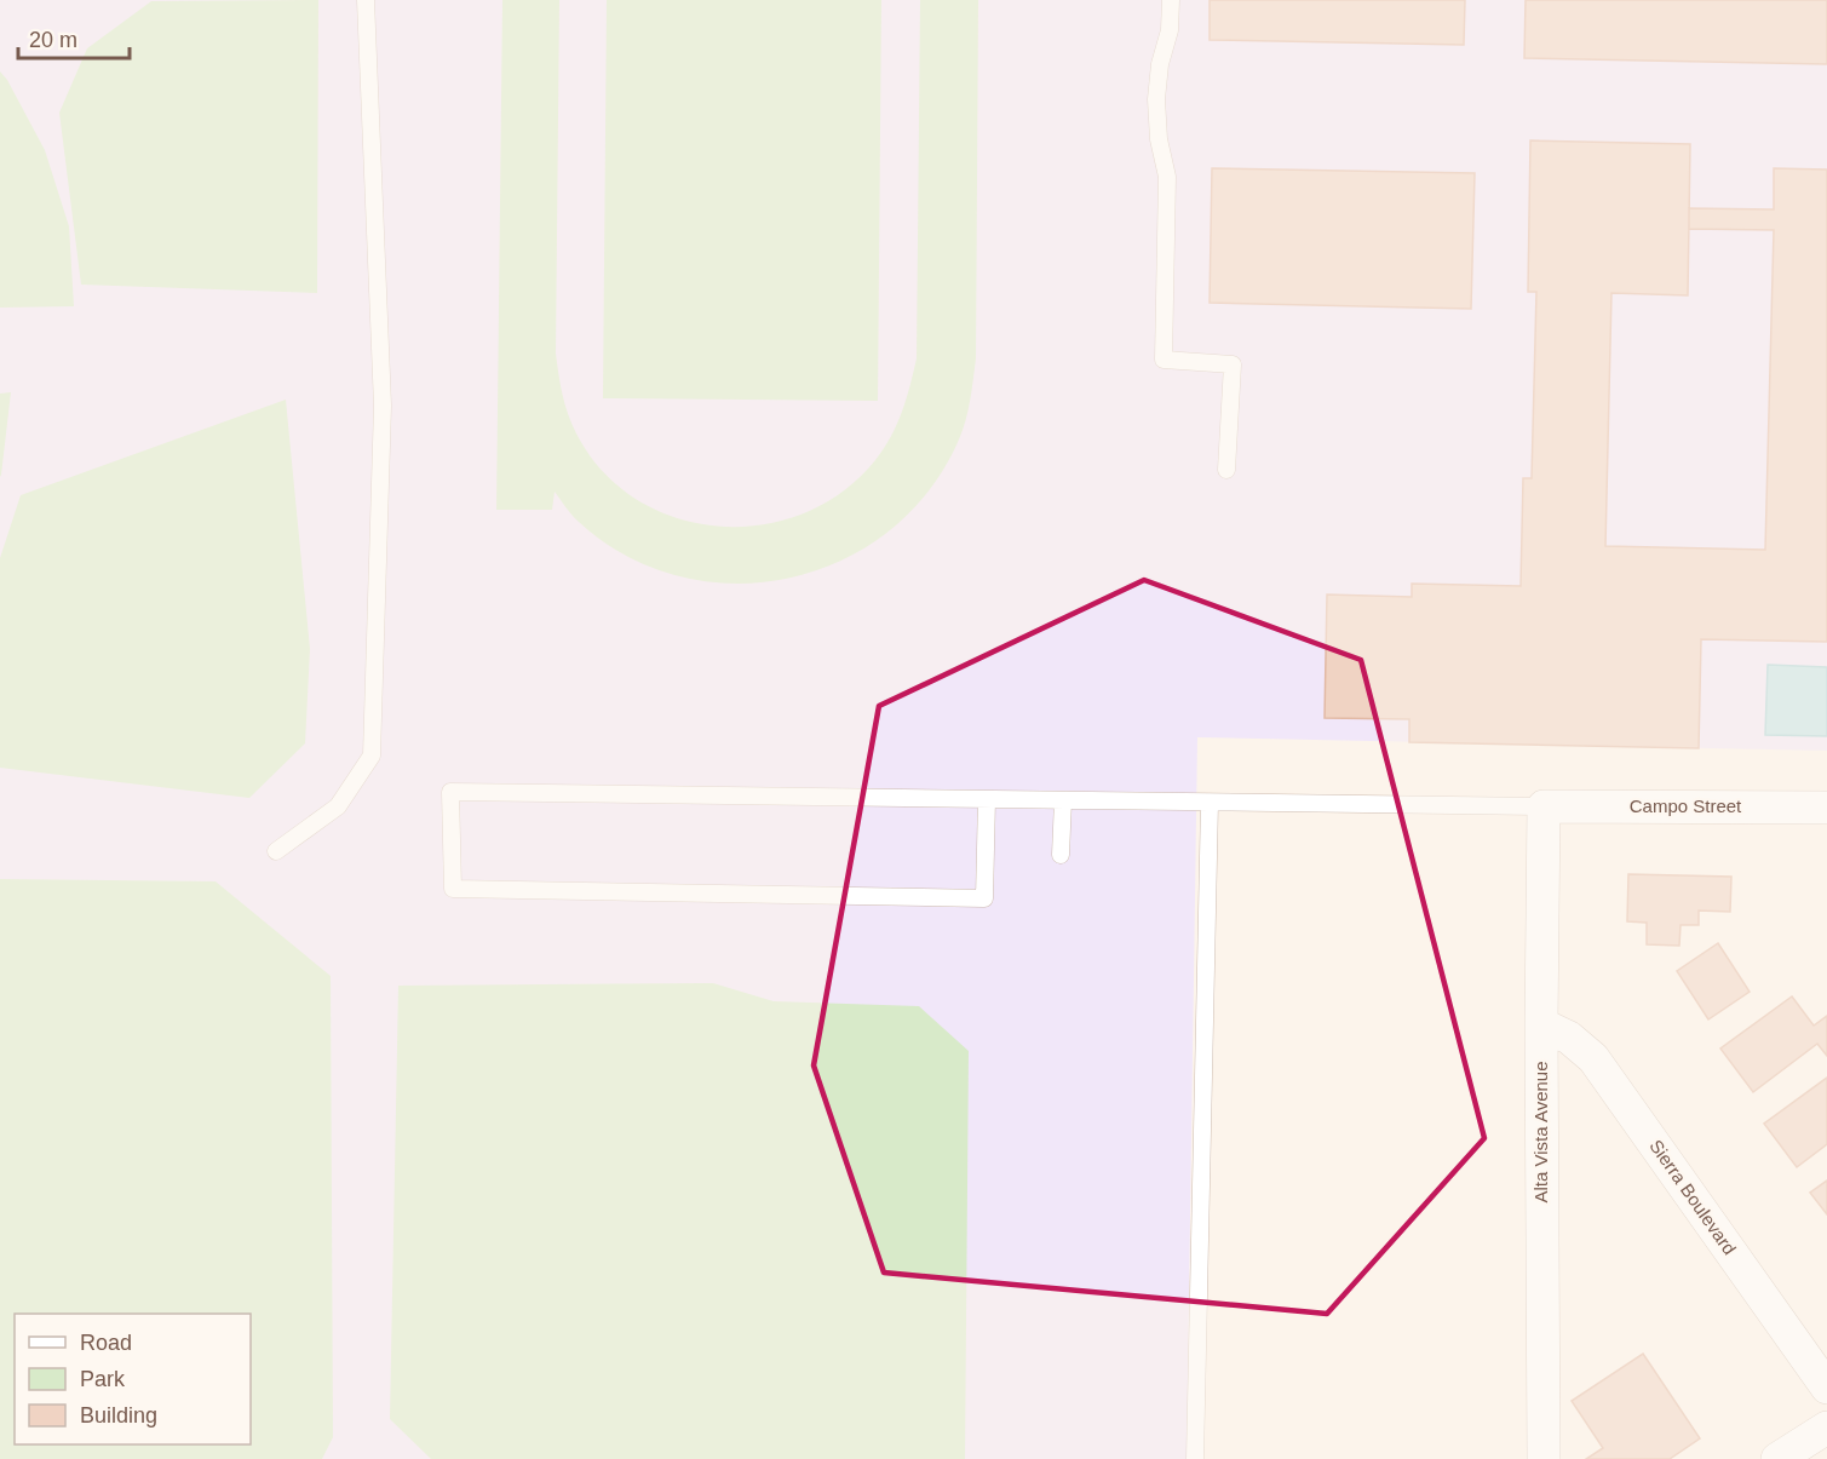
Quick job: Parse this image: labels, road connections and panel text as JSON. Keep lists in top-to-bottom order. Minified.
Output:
{"streets":{"street":["Campo Street","Alta Vista Avenue","Sierra Boulevard"]},"crossings":[["Campo Street","Alta Vista Avenue"],["Alta Vista Avenue","Sierra Boulevard"]],"legend":["Road","Park","Building"],"scale_bar":"20 m"}
